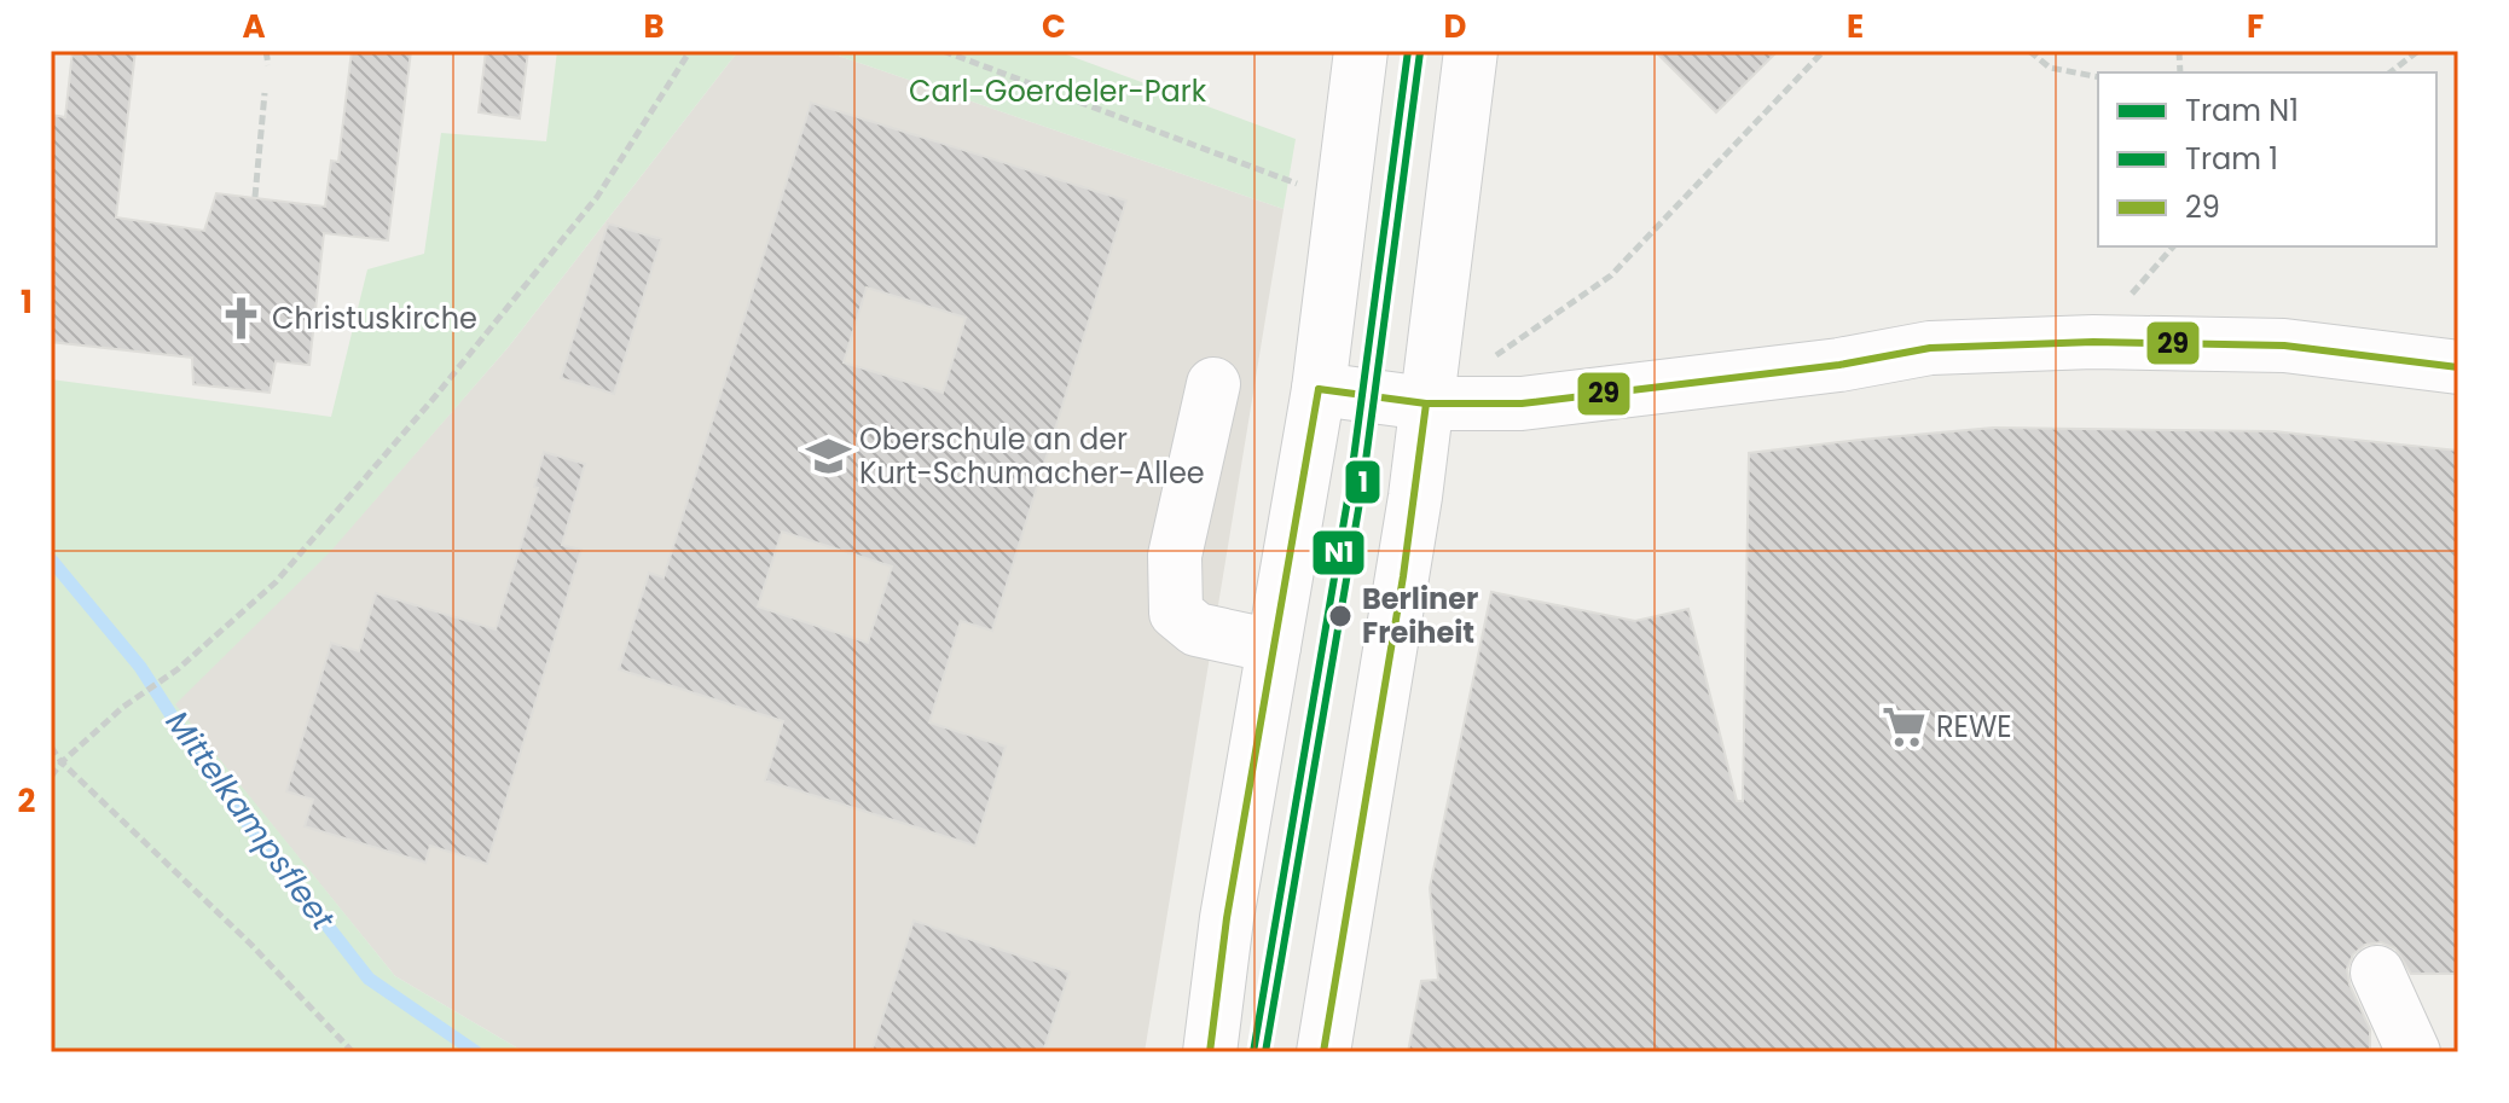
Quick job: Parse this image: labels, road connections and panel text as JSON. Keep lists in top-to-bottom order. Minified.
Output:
{"water":["Mittelkampsfleet"],"parks":["Carl-Goerdeler-Park"],"places":{"church":["Christuskirche"],"school or university":["Oberschule an der Kurt-Schumacher-Allee"],"other":["Berliner Freiheit"],"supermarket":["REWE"]},"lines":["tram line N1","tram line 1","transit line 29"],"legend":["Tram N1","Tram 1","29"],"grid":{"columns":["A","B","C","D","E","F"],"rows":["1","2"]}}
